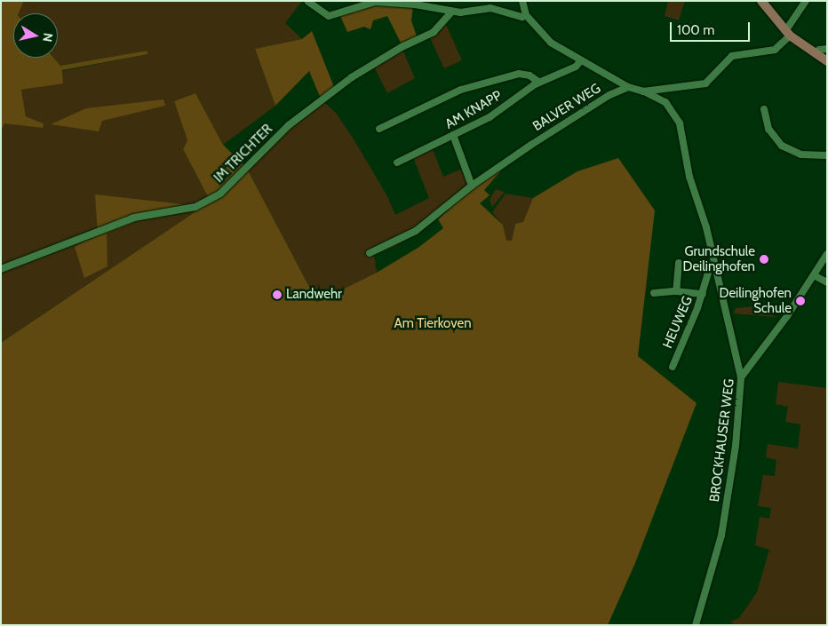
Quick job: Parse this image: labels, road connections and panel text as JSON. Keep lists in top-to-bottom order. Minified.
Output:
{"streets":{"street":["BALVER WEG","AM KNAPP","IM TRICHTER","HEUWEG","BROCKHAUSER WEG"]},"parks":["Am Tierkoven"],"places":["Grundschule Deilinghofen","Landwehr","Deilinghofen Schule"],"scale_bar":"100 m","north":"right"}
